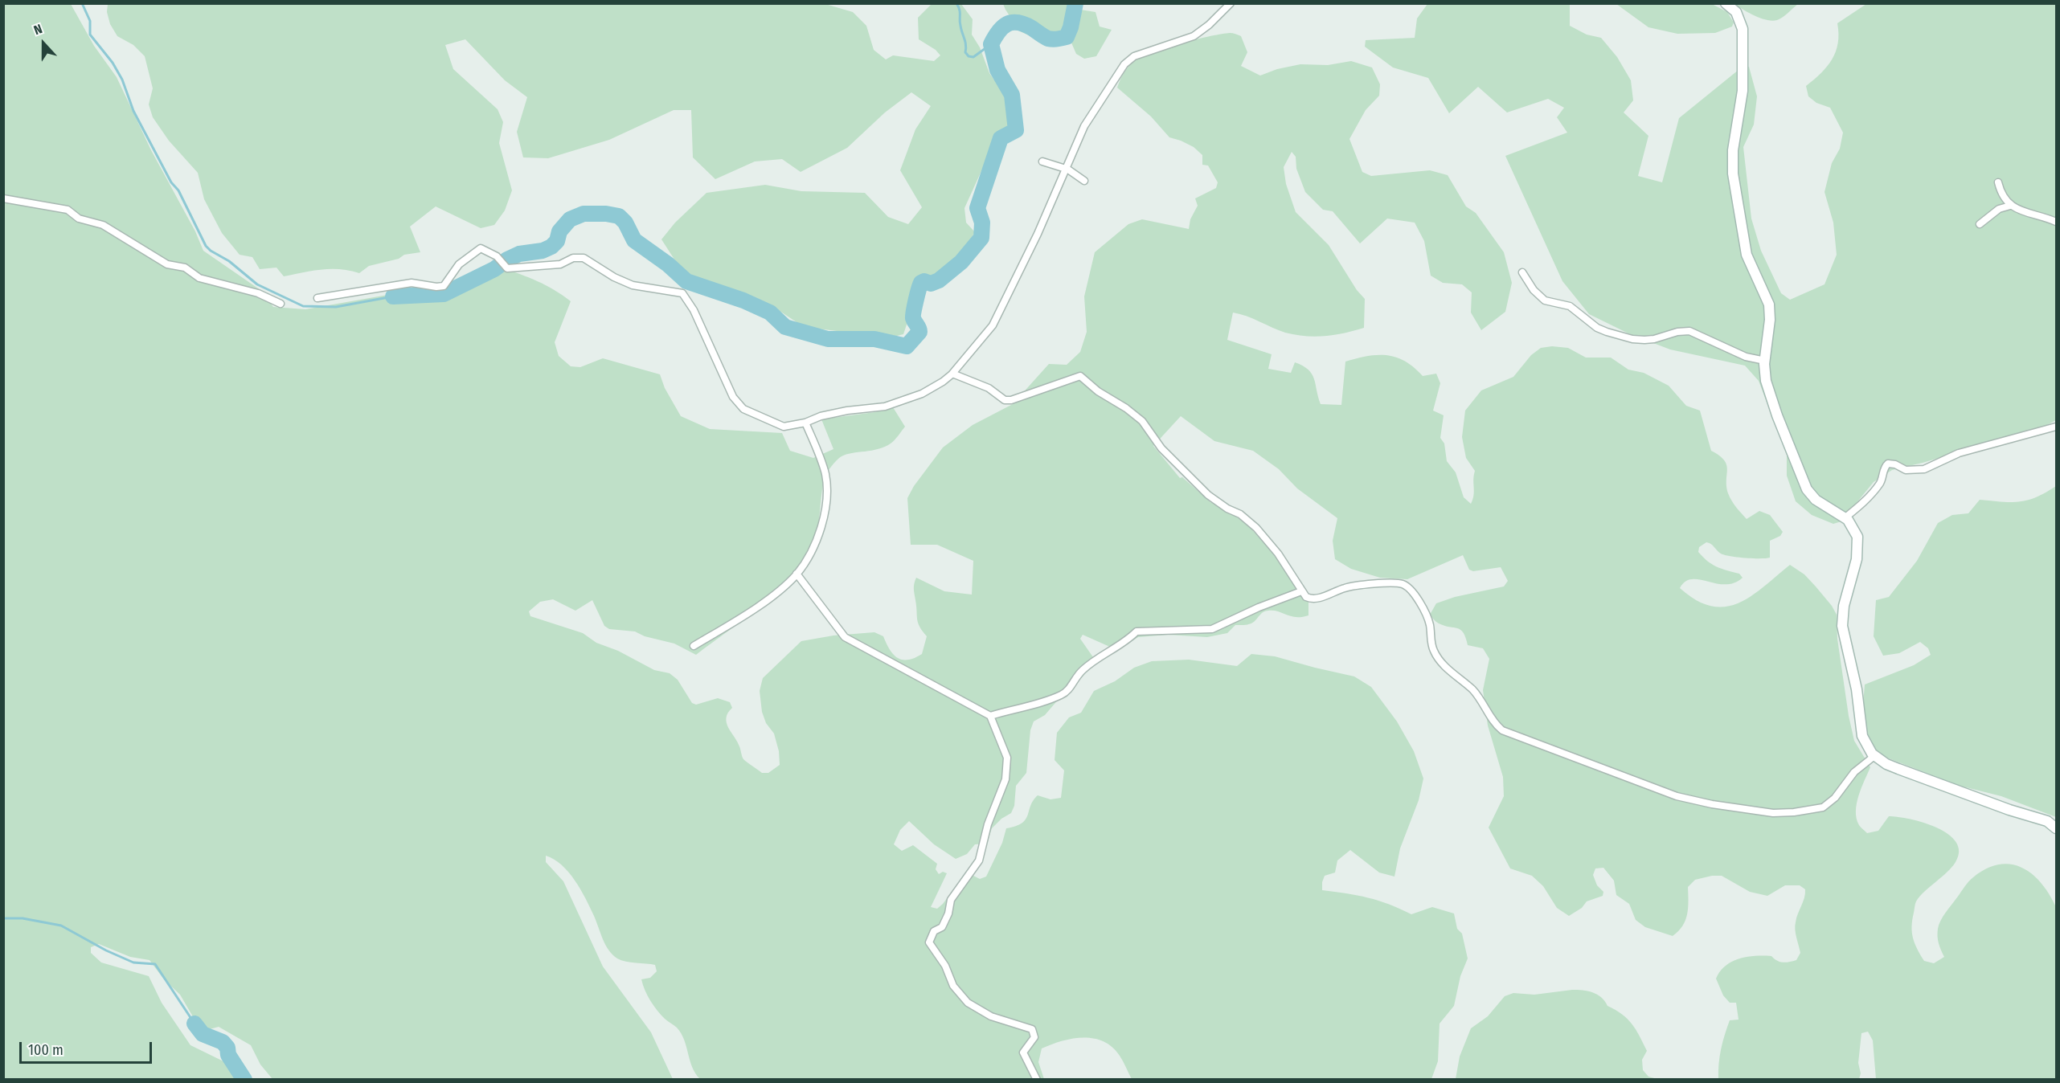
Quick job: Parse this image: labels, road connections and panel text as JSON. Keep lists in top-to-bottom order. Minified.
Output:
{"scale_bar":"100 m","north":"top"}
